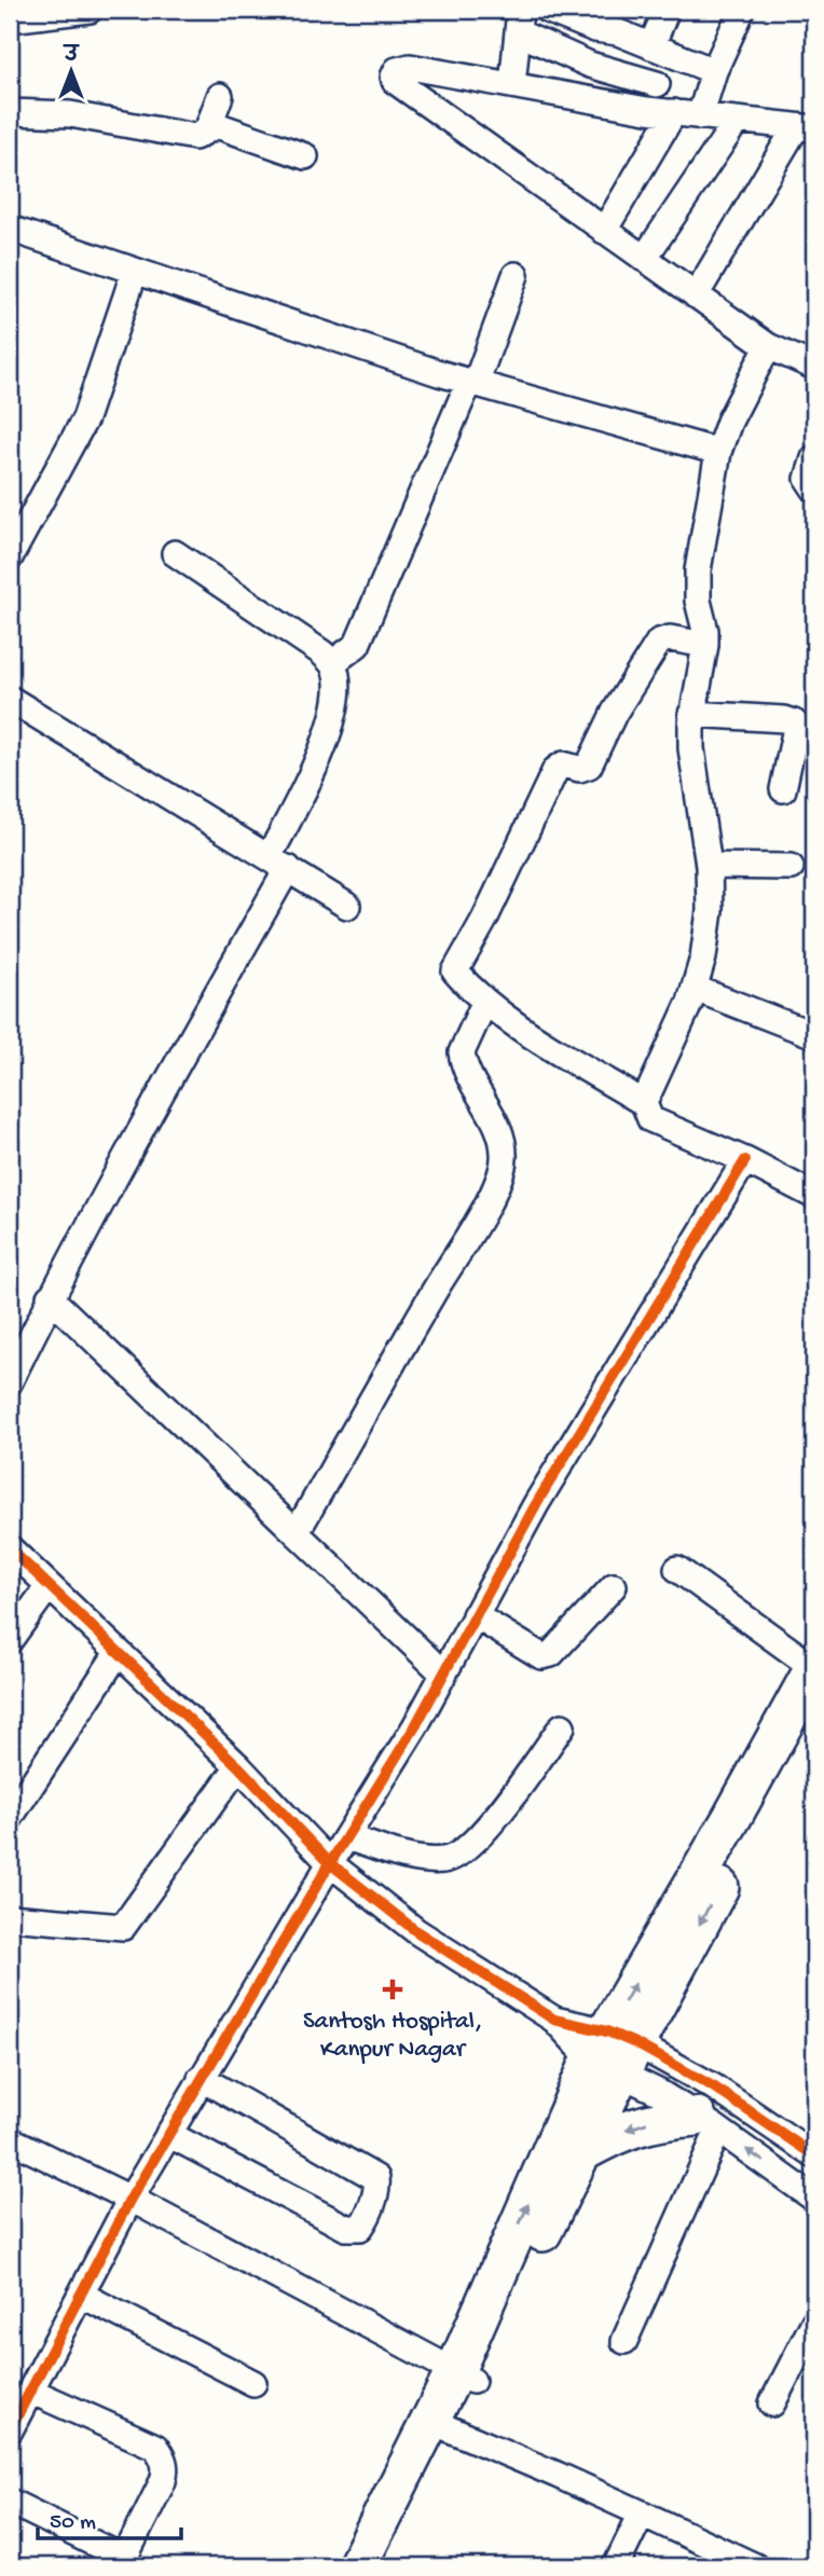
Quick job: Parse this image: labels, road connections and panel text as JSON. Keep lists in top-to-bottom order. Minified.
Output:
{"places":{"health":["Santosh Hospital, Kanpur Nagar"]},"scale_bar":"50 m","north":"top"}
